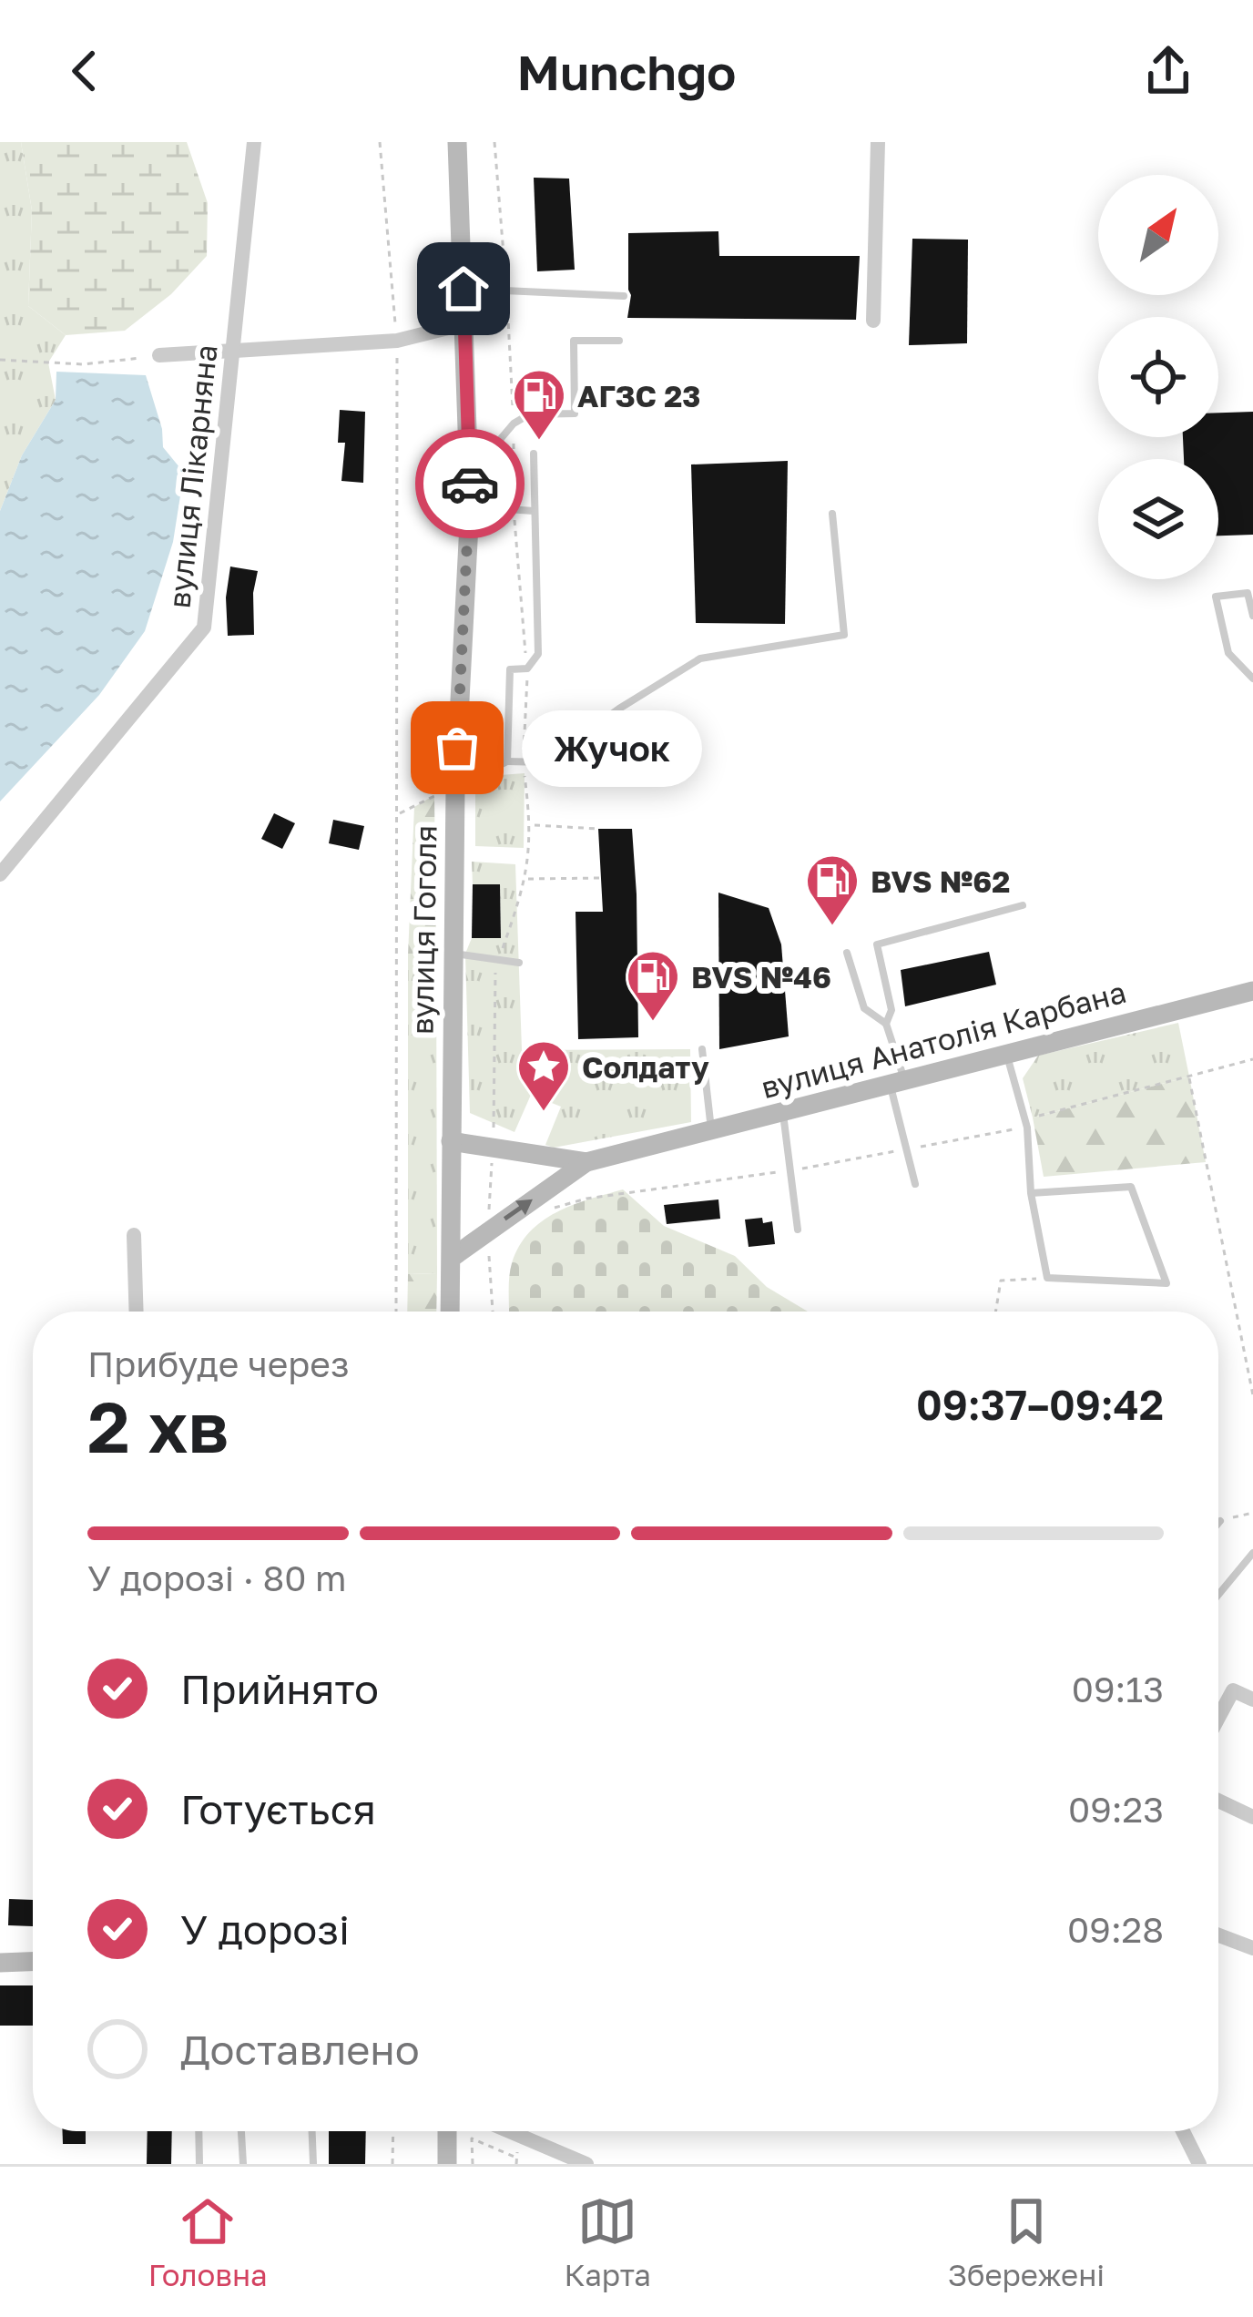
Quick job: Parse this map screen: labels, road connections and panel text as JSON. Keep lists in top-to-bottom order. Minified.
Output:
{"streets":{"street":["вулиця Лікарняна","вулиця Гоголя","вулиця Анатолія Карбана"]},"places":{"fuel station":["АГЗС 23","BVS №62","BVS №46"],"other":["Жучок"],"place":["Солдату"]},"north":"top right","page":{"header":"Munchgo","bubble":"Жучок","heading":["2 хв","Прибуде через","09:37–09:42"],"bar":"У дорозі · 80 m","list":[["Прийнято","09:13"],["Готується","09:23"],["У дорозі","09:28"],"Доставлено"],"tabs":["Головна","Карта","Збережені"]}}
